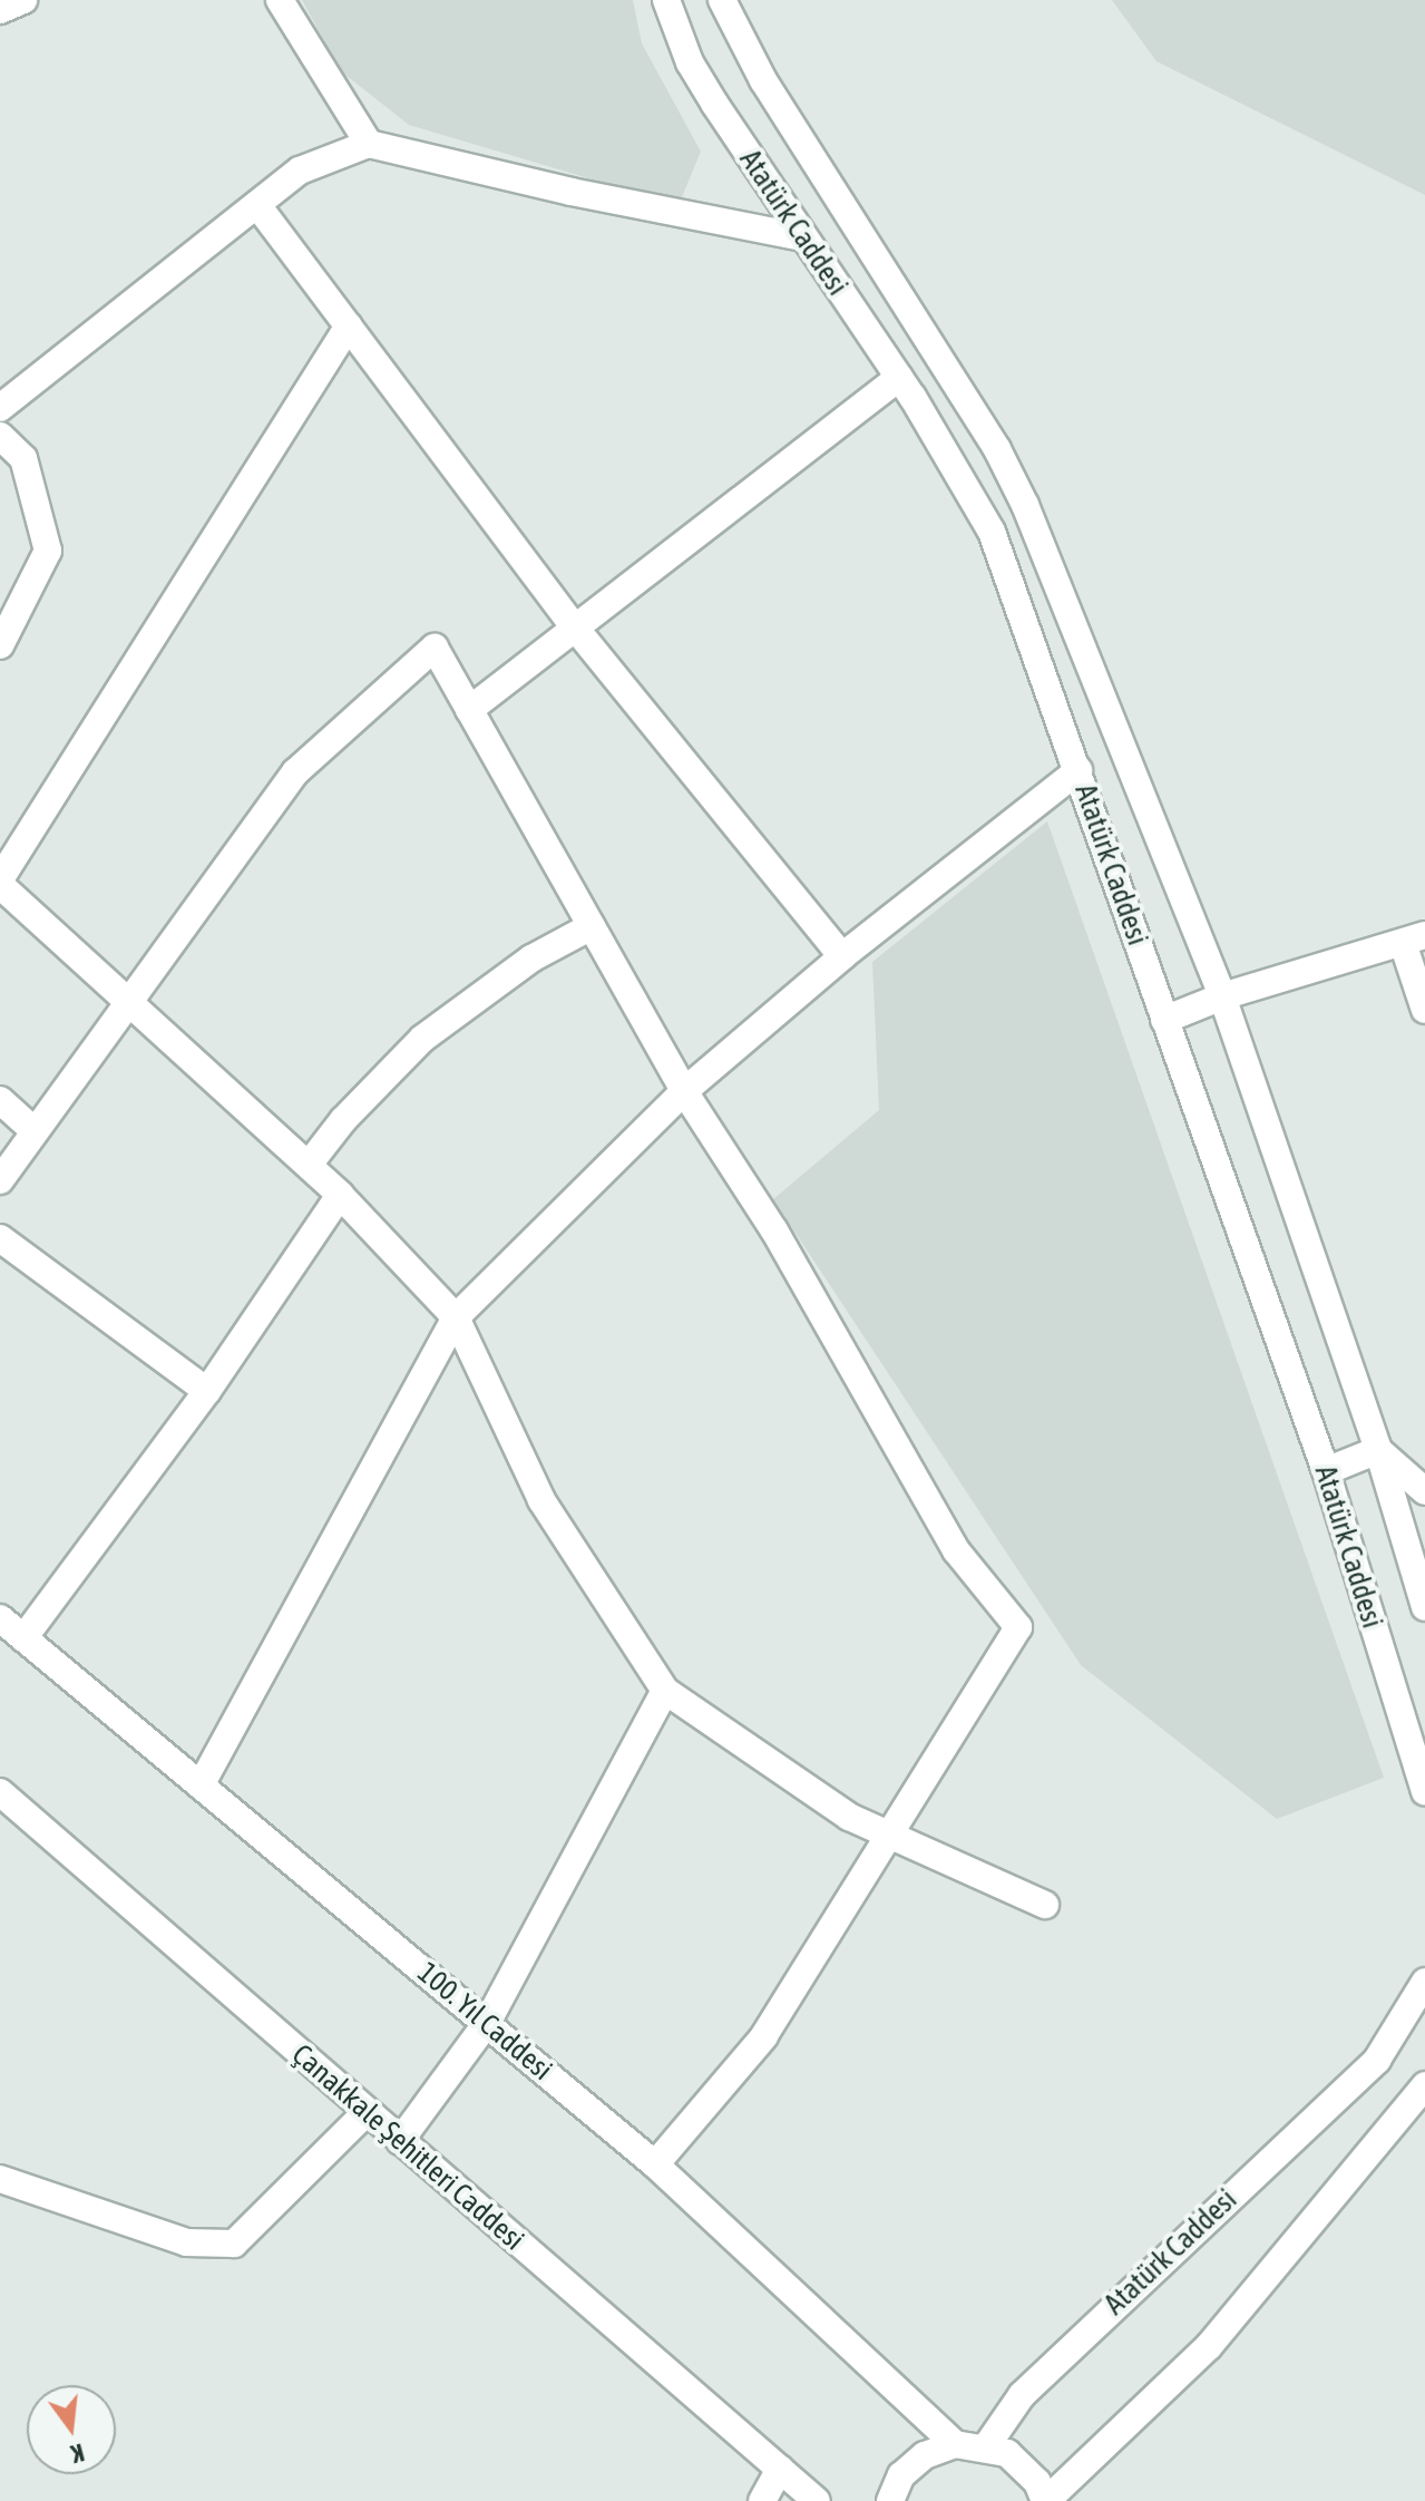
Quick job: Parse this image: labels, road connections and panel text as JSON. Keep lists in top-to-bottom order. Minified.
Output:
{"streets":{"street":["Atatürk Caddesi","100. Yıl Caddesi","Çanakkale Şehitleri Caddesi"]},"north":"bottom"}
